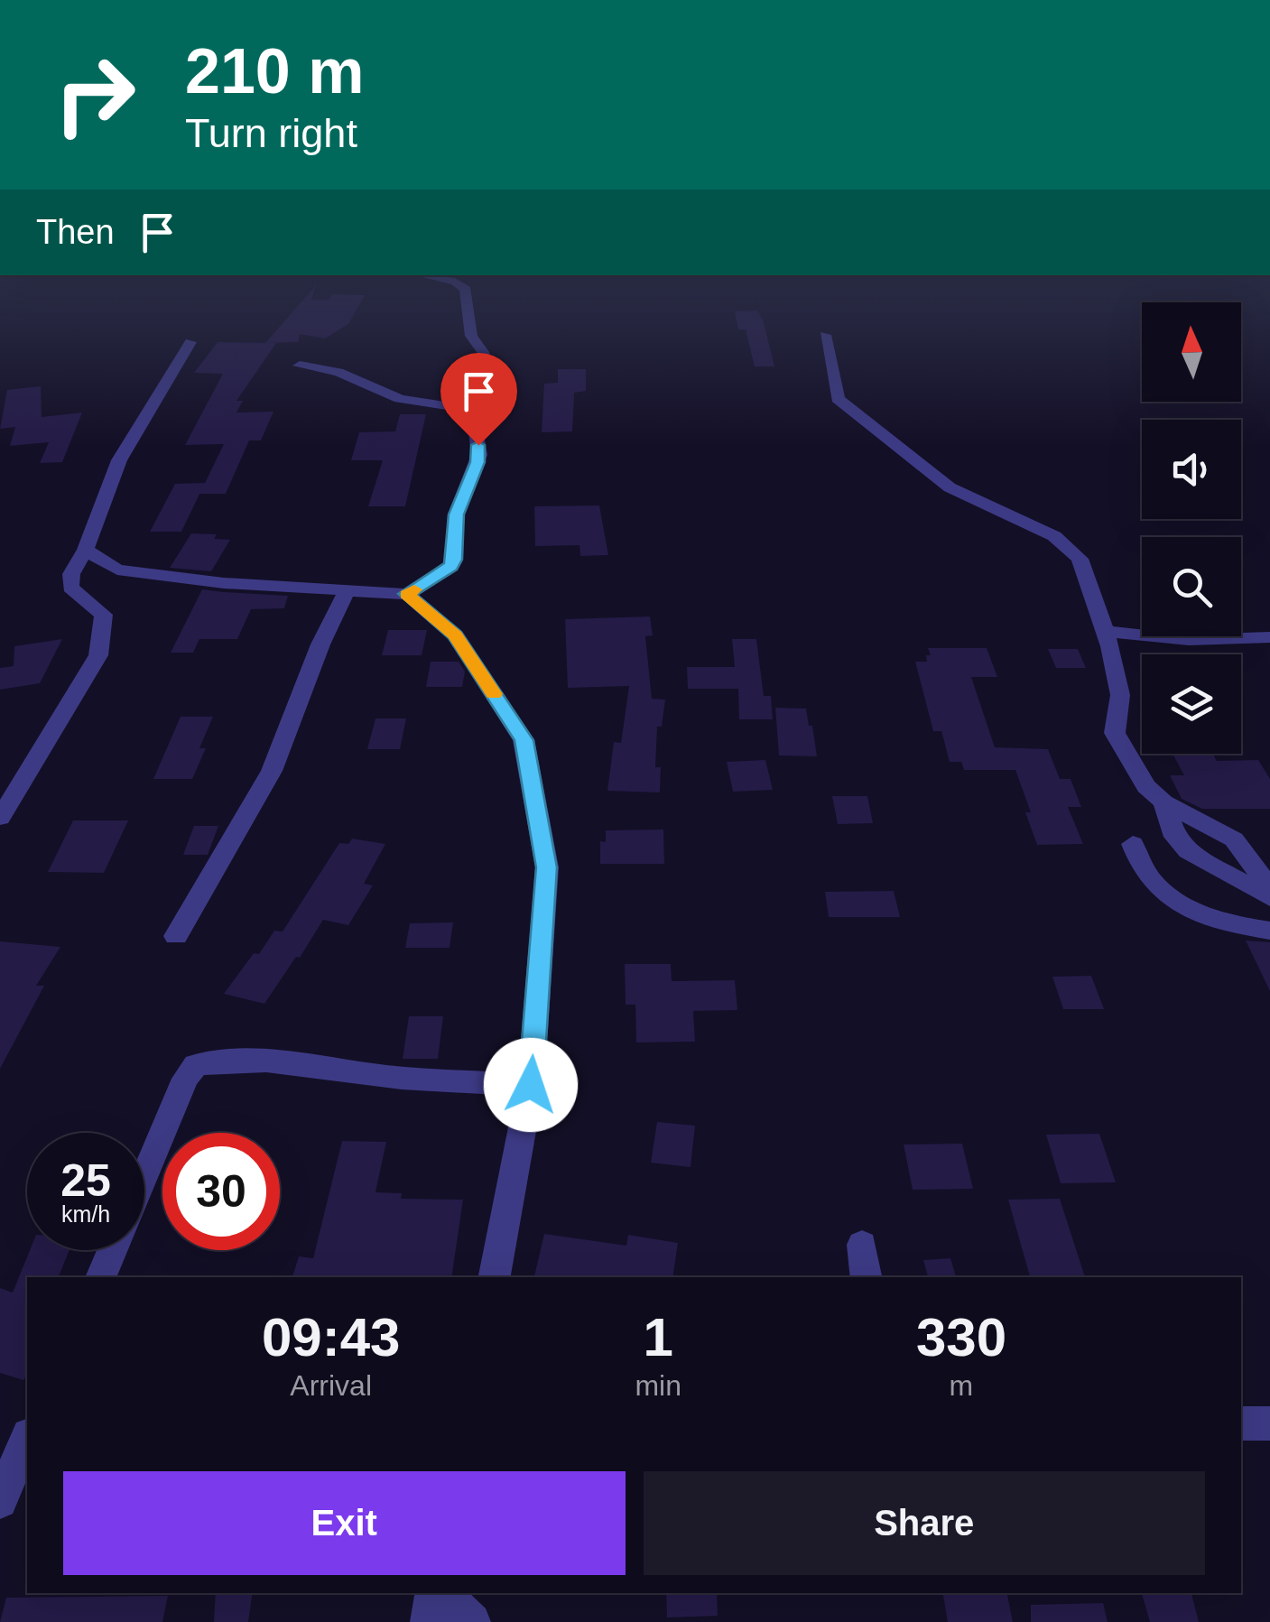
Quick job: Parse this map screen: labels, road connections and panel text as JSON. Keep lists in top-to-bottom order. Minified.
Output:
{"north":"top","page":{"turn":["210 m","Turn right"],"then":"Then","speed":"25 km/h","limit":"30","eta":["09:43","Arrival","1","min","330","m"],"buttons":["Exit","Share"]}}
